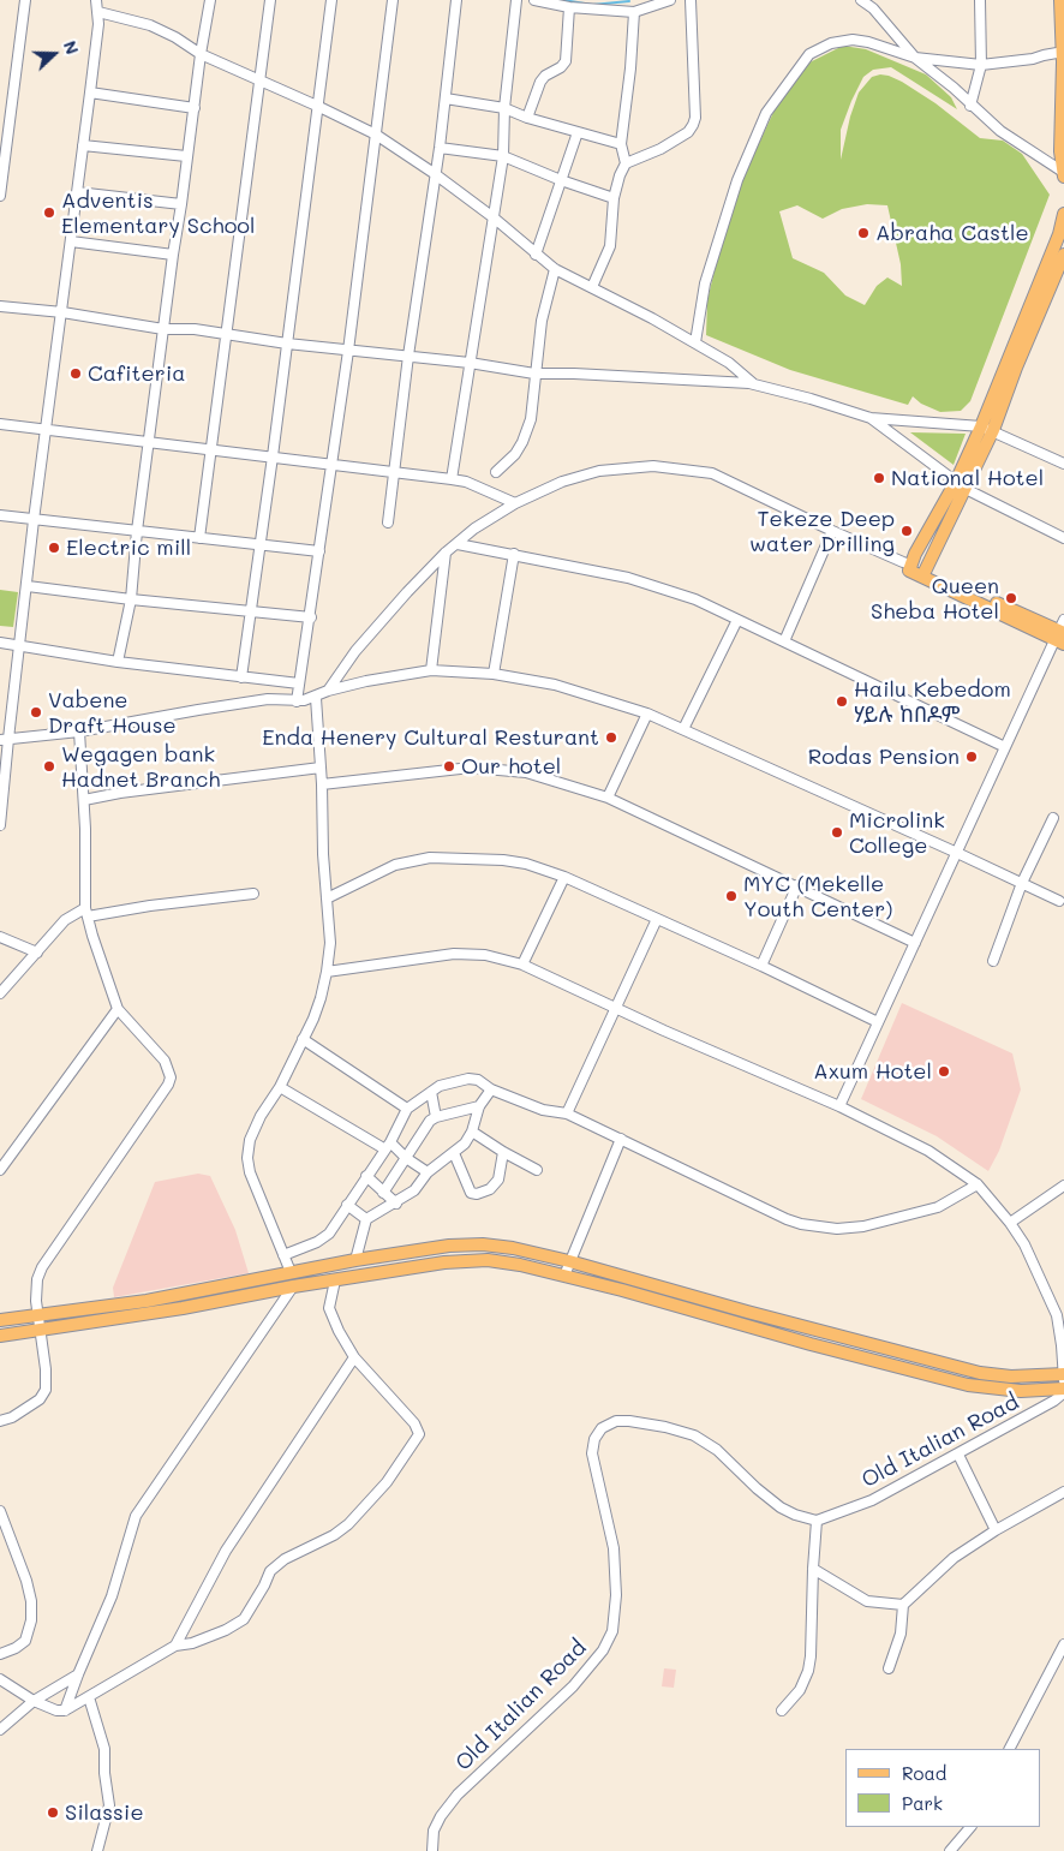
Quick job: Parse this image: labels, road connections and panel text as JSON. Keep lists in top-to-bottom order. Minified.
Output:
{"streets":{"street":["Old Italian Road"]},"places":["Adventis Elementary School","Abraha Castle","Cafiteria","National Hotel","Tekeze Deep water Drilling","Electric mill","Queen Sheba Hotel","Hailu Kebedom ሃይሉ ከበዶም","Vabene Draft House","Enda Henery Cultural Resturant","Rodas Pension","Wegagen bank Hadnet Branch","Our hotel","Microlink College","MYC (Mekelle Youth Center)","Axum Hotel","Silassie"],"legend":["Road","Park"],"north":"right"}
